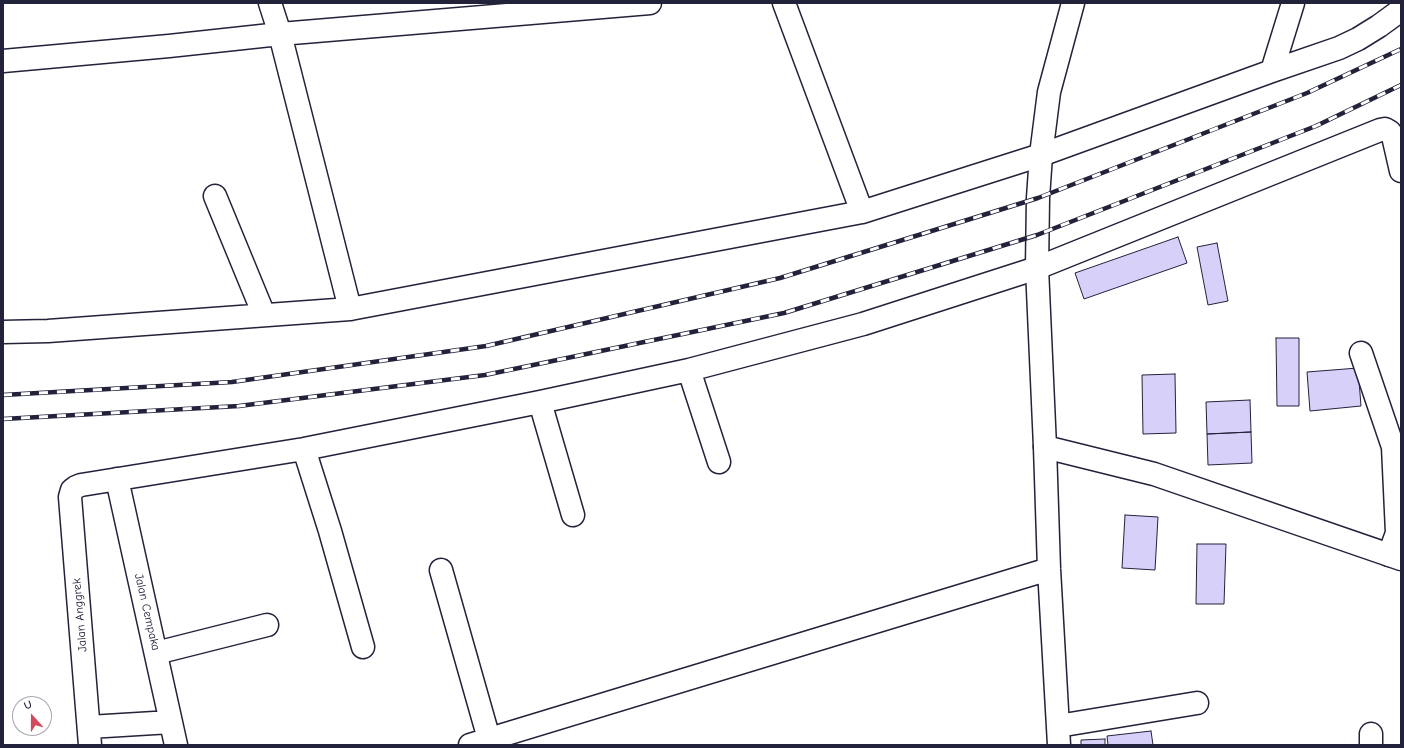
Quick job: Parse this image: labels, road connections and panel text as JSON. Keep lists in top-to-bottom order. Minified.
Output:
{"streets":{"street":["Jalan Cempaka","Jalan Anggrek"]},"crossings":[["Jalan Cempaka","Jalan Anggrek"]],"north":"top"}
